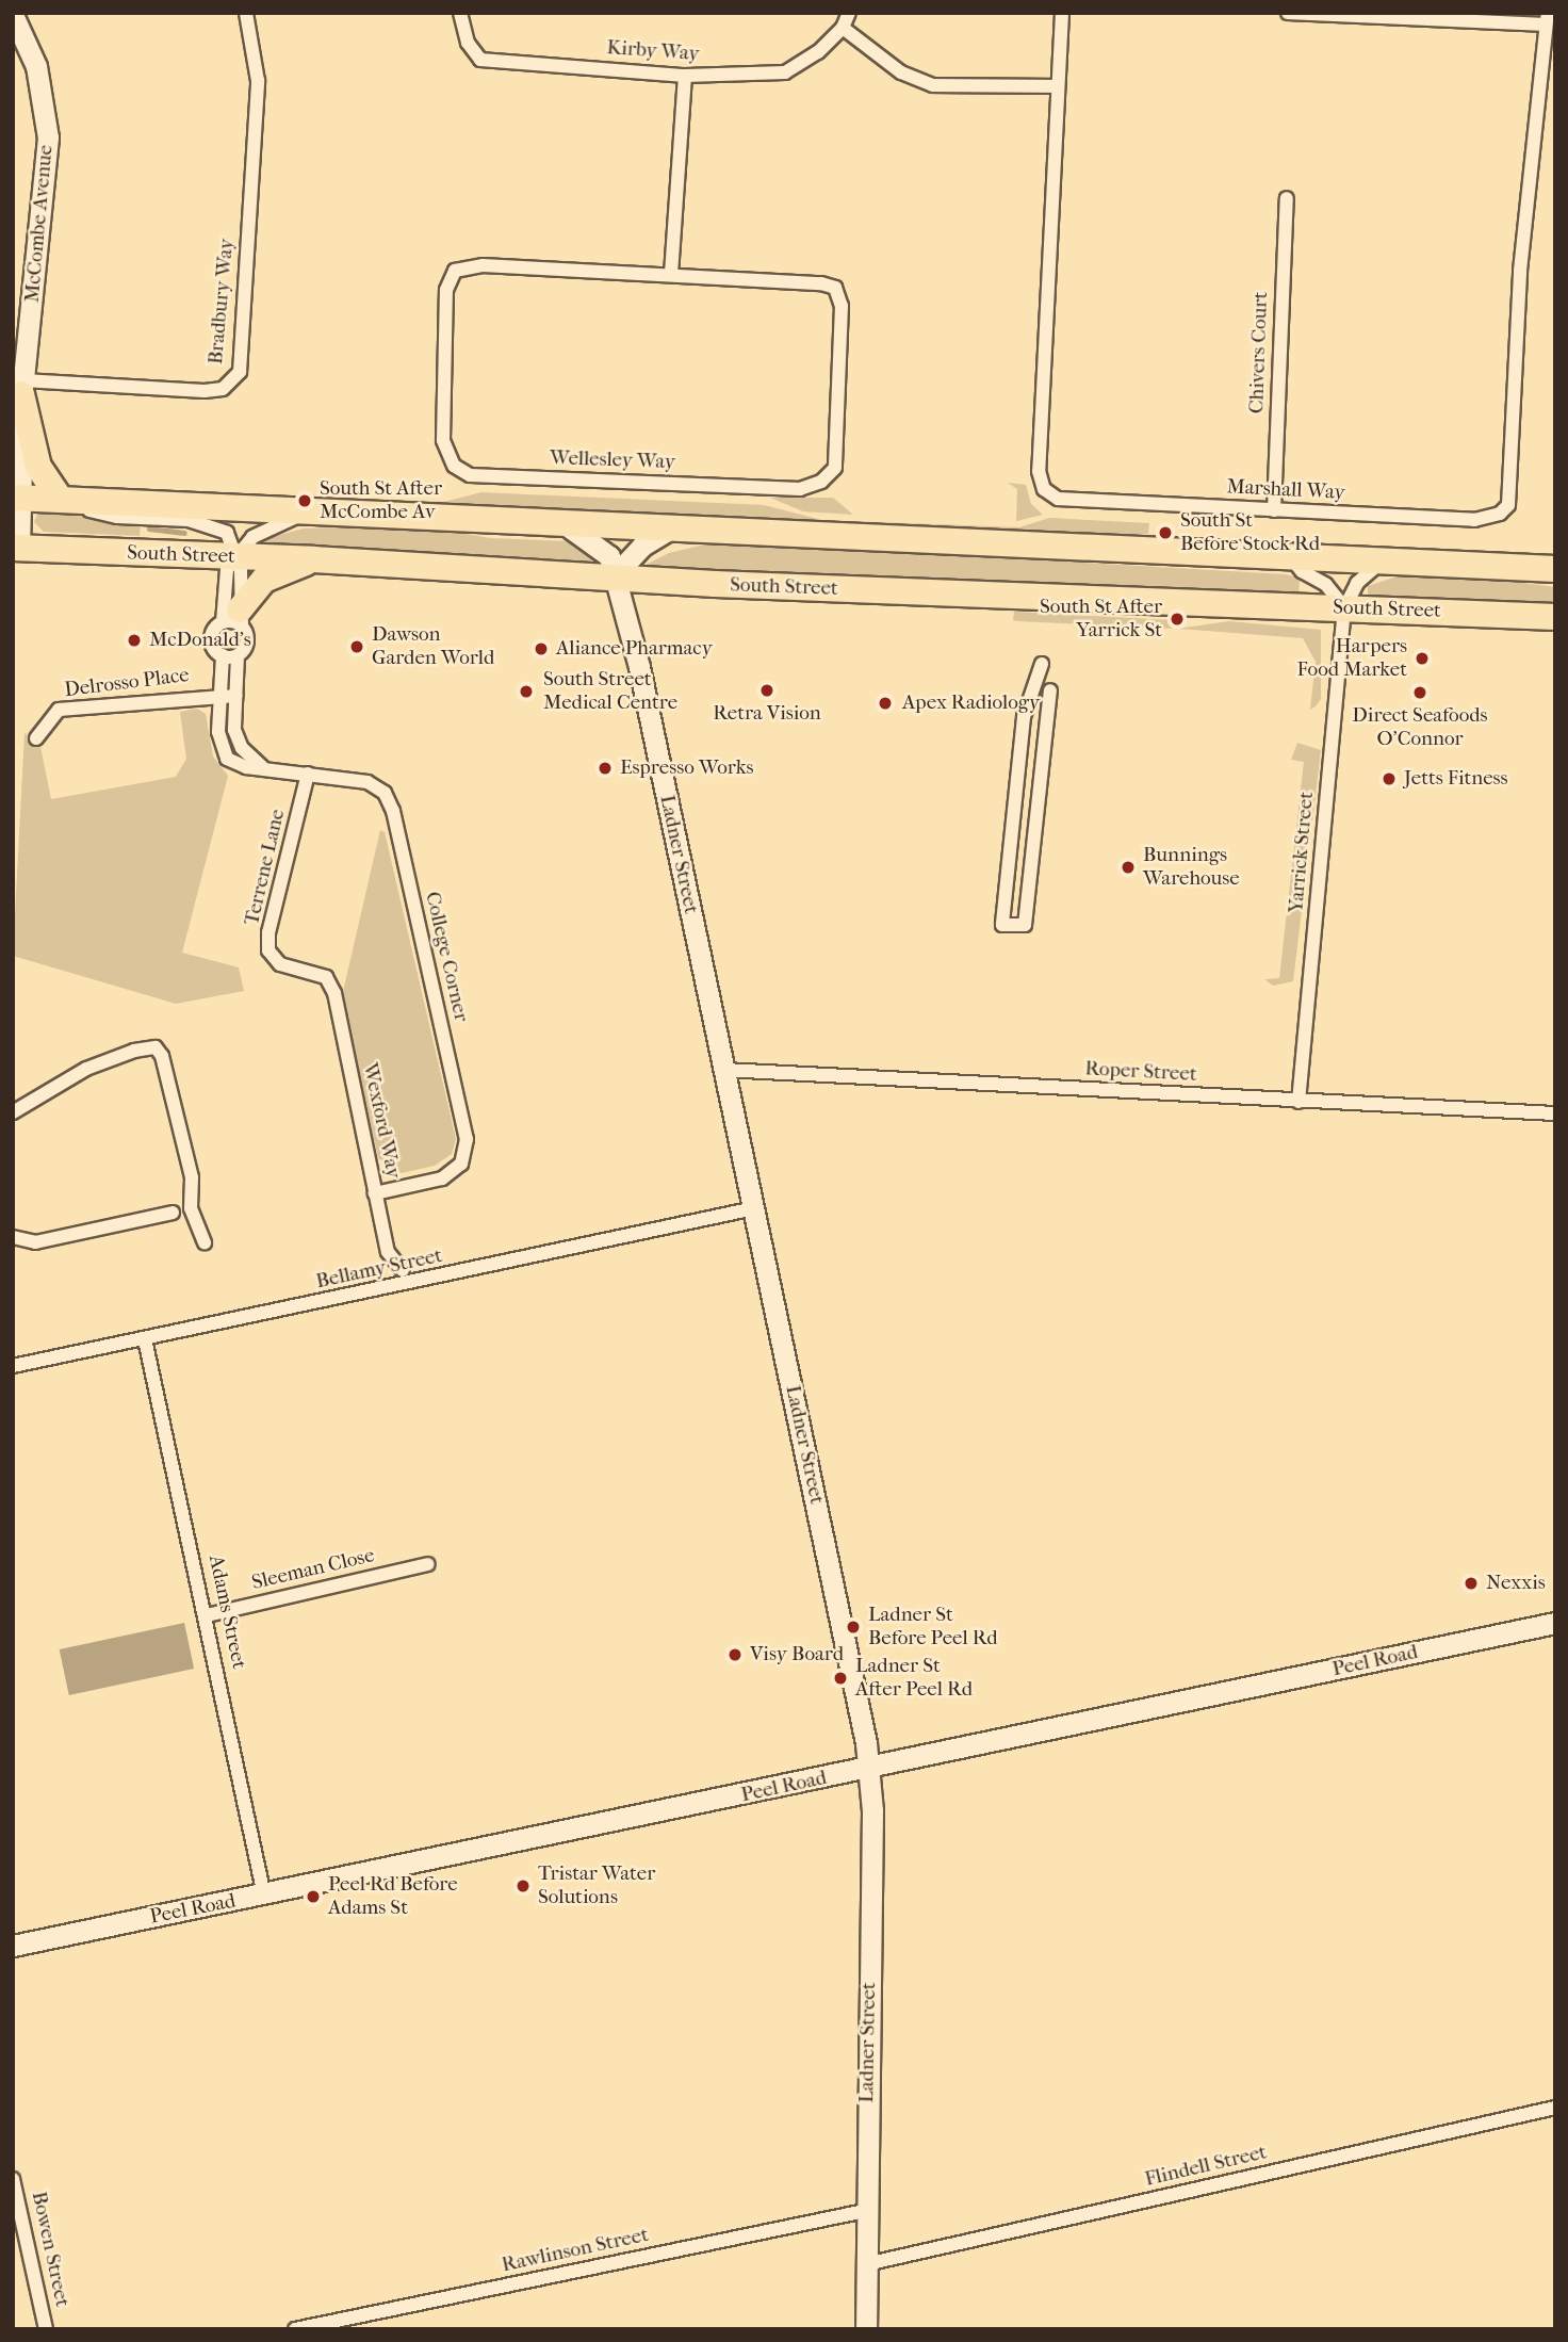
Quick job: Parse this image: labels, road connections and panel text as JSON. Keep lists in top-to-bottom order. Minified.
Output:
{"streets":{"highway":["South Street"],"street":["Kirby Way","McCombe Avenue","Bradbury Way","Chivers Court","Wellesley Way","Marshall Way","Delrosso Place","Yarrick Street","Ladner Street","Terrene Lane","College Corner","Roper Street","Wexford Way","Bellamy Street","Sleeman Close","Adams Street","Peel Road","Flindell Street","Bowen Street","Rawlinson Street"]},"crossings":[["McCombe Avenue","Bradbury Way"],["McCombe Avenue","South Street"],["Chivers Court","Marshall Way"],["South Street","Yarrick Street"],["South Street","Ladner Street"],["Delrosso Place","College Corner"],["Yarrick Street","Roper Street"],["Ladner Street","Roper Street"],["Ladner Street","Bellamy Street"],["Ladner Street","Peel Road"],["Ladner Street","Flindell Street"],["Ladner Street","Rawlinson Street"],["Terrene Lane","College Corner"],["Terrene Lane","Wexford Way"],["College Corner","Wexford Way"],["Bellamy Street","Adams Street"],["Sleeman Close","Adams Street"],["Adams Street","Peel Road"]],"places":["South St After McCombe Av","South St Before Stock Rd","South St After Yarrick St","McDonald's","Dawson Garden World","Aliance Pharmacy","Harpers Food Market","Retra Vision","South Street Medical Centre","Direct Seafoods O'Connor","Apex Radiology","Espresso Works","Jetts Fitness","Bunnings Warehouse","Nexxis","Ladner St Before Peel Rd","Visy Board","Ladner St After Peel Rd","Tristar Water Solutions","Peel Rd Before Adams St"]}
